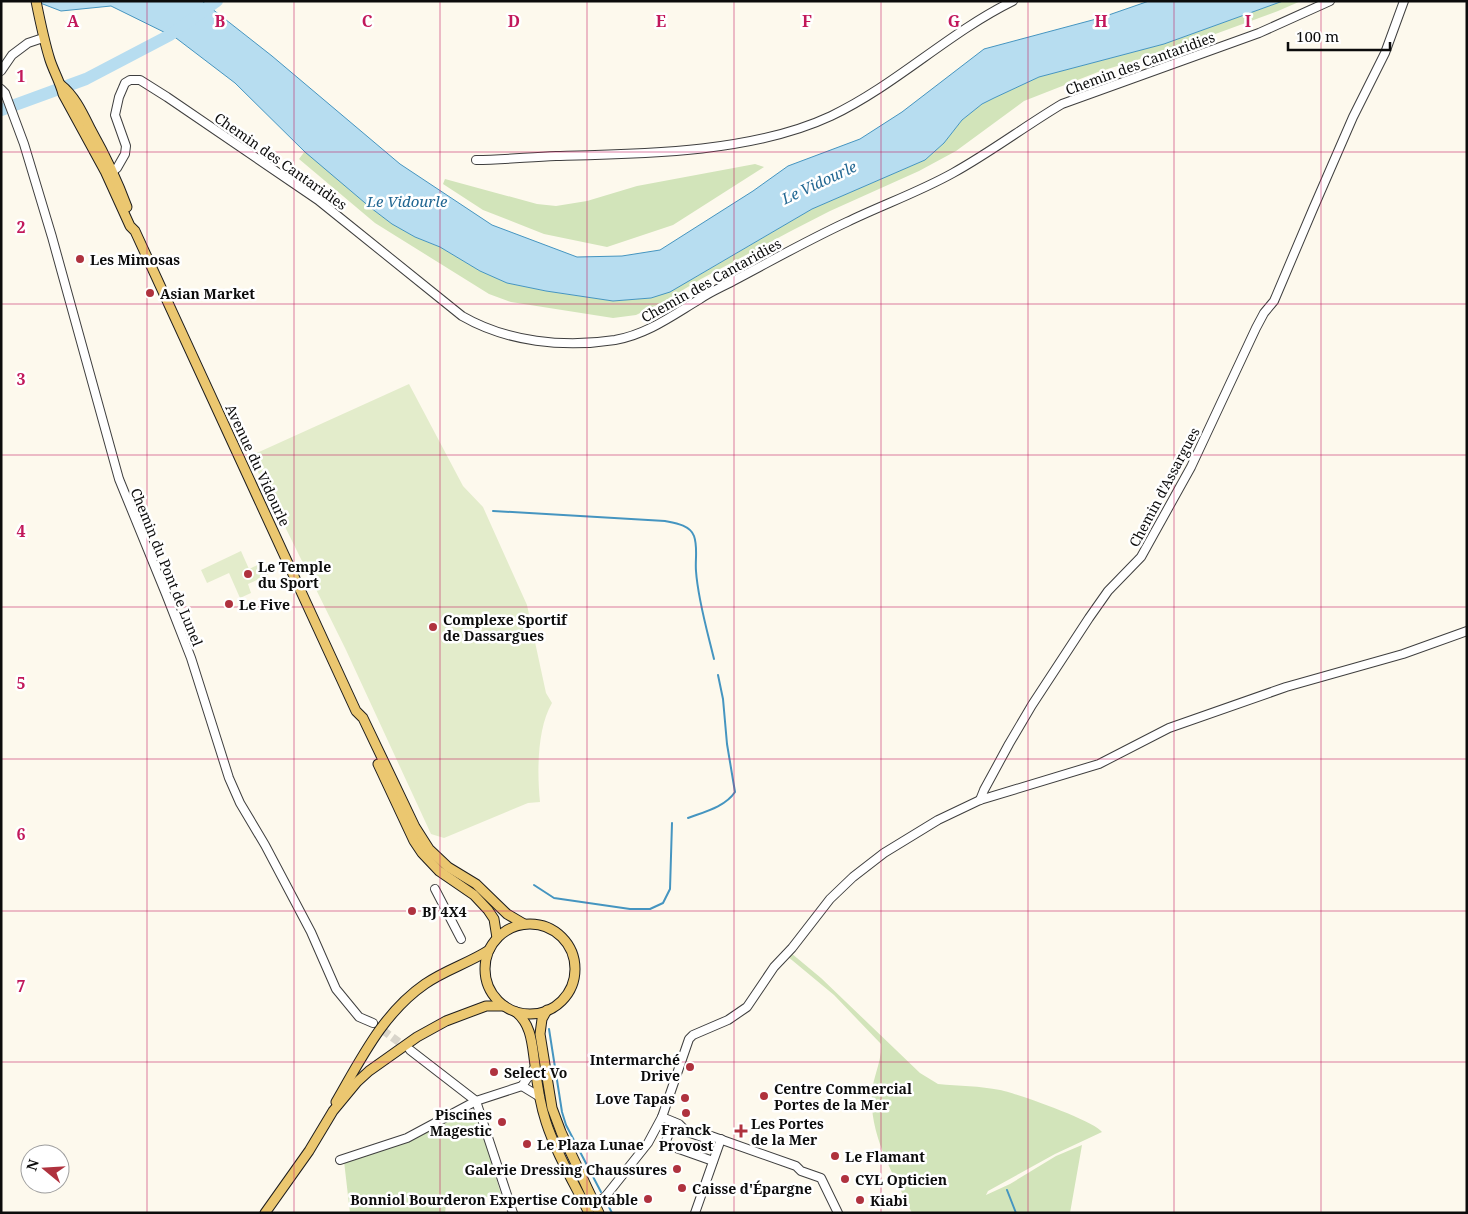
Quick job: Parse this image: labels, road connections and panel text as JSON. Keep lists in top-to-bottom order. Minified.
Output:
{"streets":{"main road":["Avenue du Vidourle"],"street":["Chemin des Cantaridies","Chemin d'Assargues","Chemin du Pont de Lunel"]},"crossings":[["Chemin des Cantaridies","Avenue du Vidourle"]],"water":["Le Vidourle"],"places":{"other":["Les Mimosas","Asian Market","Le Temple du Sport","Le Five","Complexe Sportif de Dassargues","BJ 4X4","Intermarché Drive","Select Vo","Centre Commercial Portes de la Mer","Love Tapas","Franck Provost","Piscines Magestic","Le Plaza Lunae","Le Flamant","Galerie Dressing Chaussures","CYL Opticien","Caisse d'Épargne","Bonniol Bourderon Expertise Comptable","Kiabi"],"health":["Les Portes de la Mer"]},"scale_bar":"100 m","north":"left","grid":{"columns":["A","B","C","D","E","F","G","H","I"],"rows":["1","2","3","4","5","6","7"]}}
